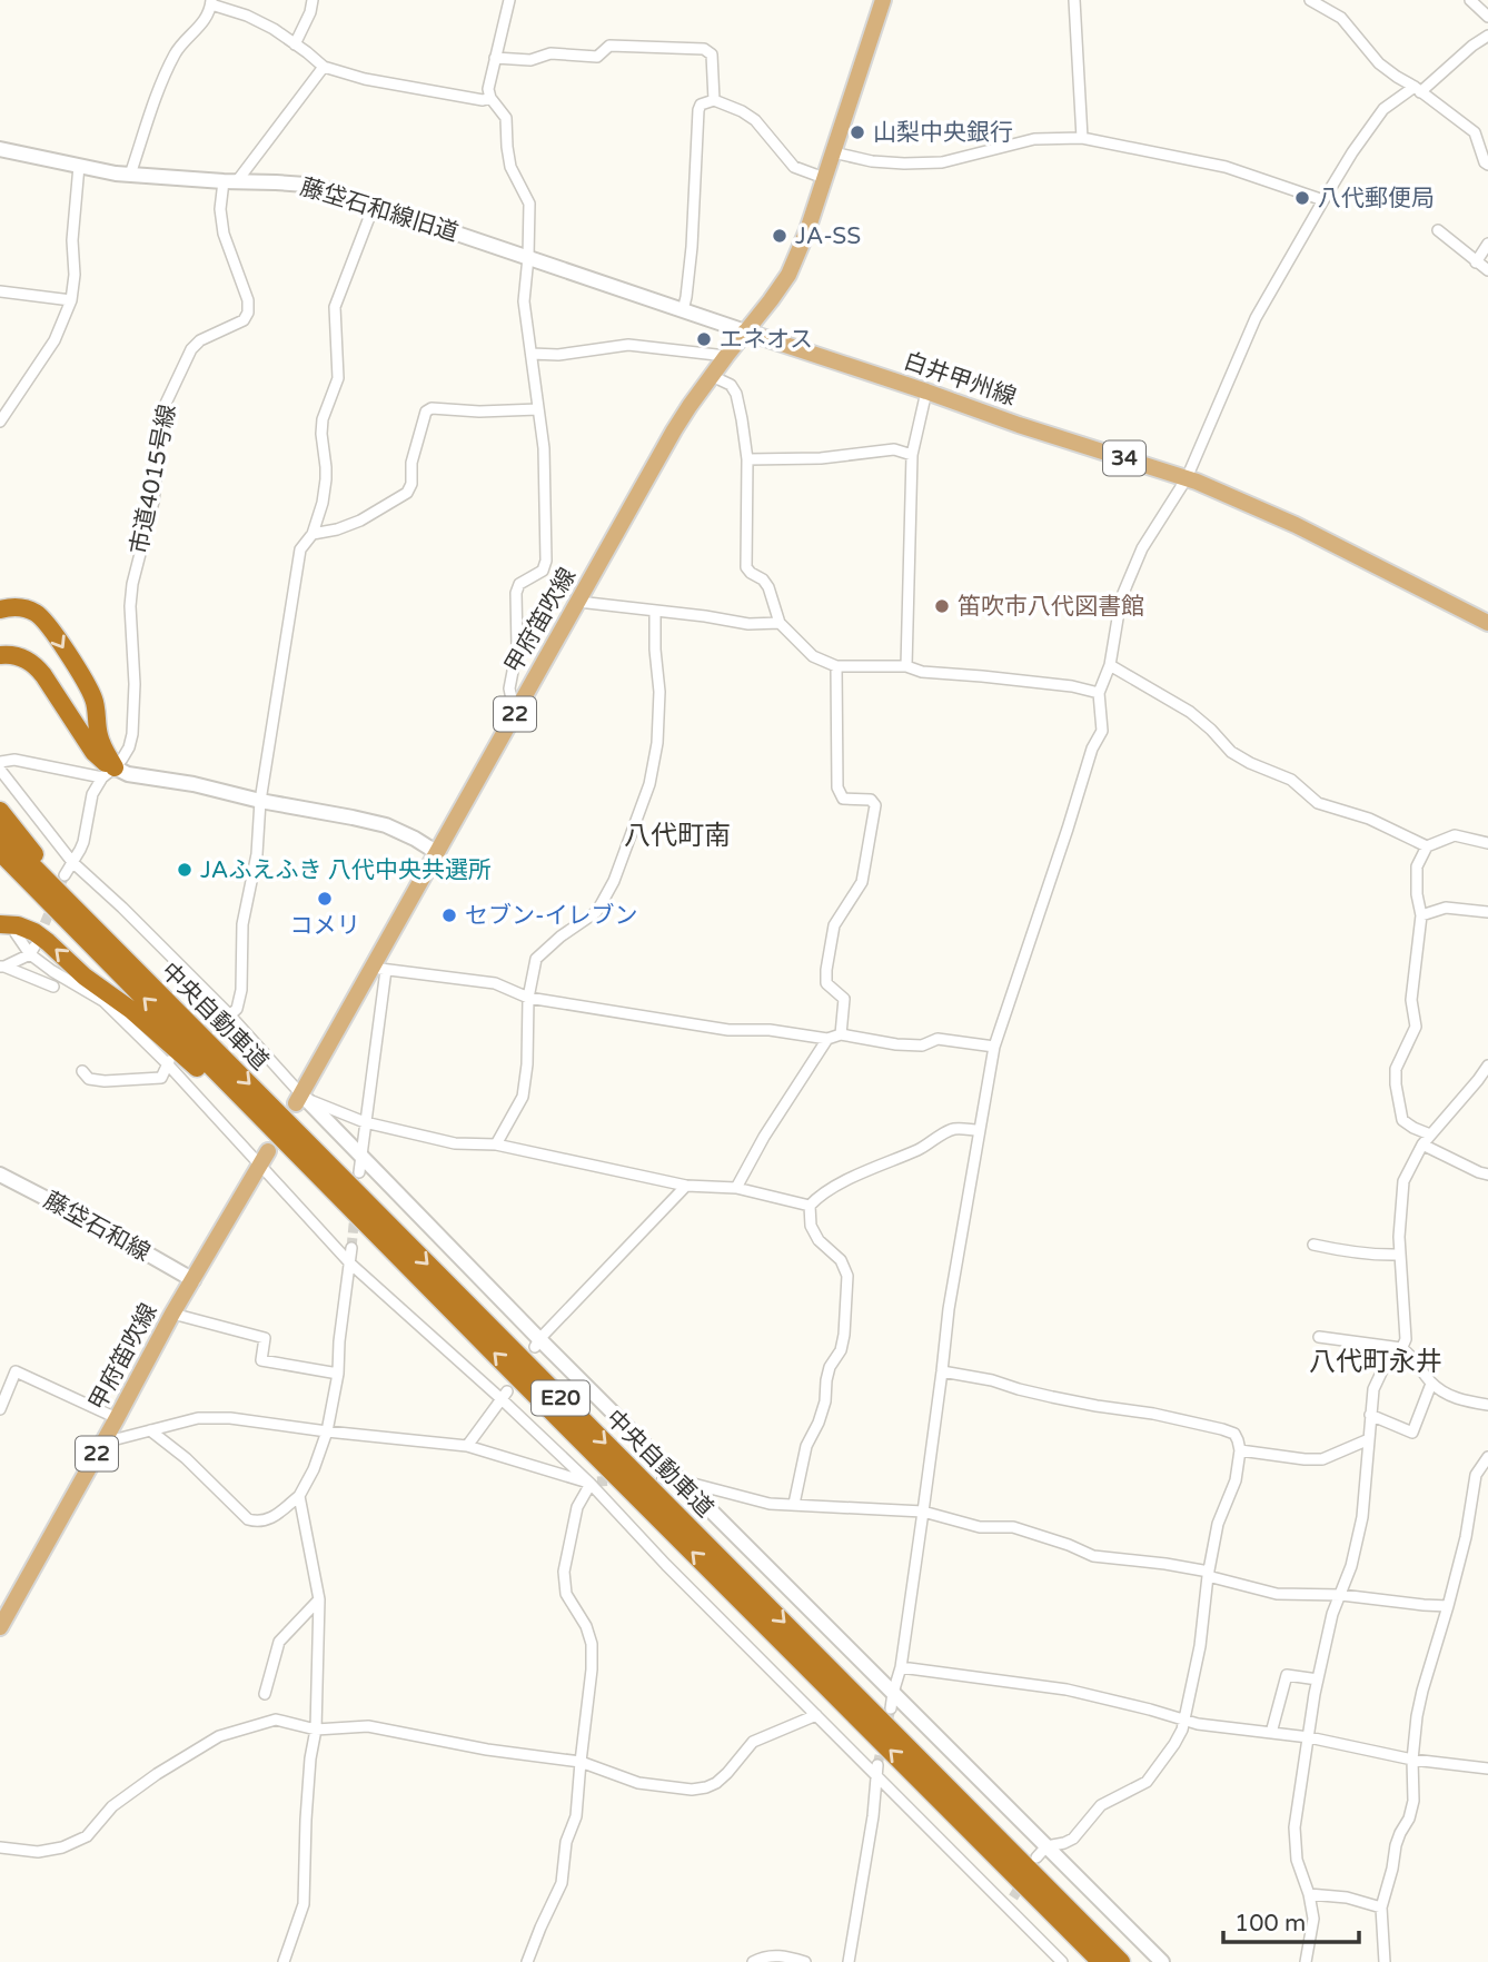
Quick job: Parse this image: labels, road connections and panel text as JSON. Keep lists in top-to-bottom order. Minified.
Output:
{"streets":{"highway":["中央自動車道","E20"],"main road":["白井甲州線","34","甲府笛吹線","22"],"street":["藤垈石和線旧道","市道4015号線","藤垈石和線"]},"crossings":[["藤垈石和線旧道","白井甲州線"],["藤垈石和線旧道","市道4015号線"],["藤垈石和線旧道","甲府笛吹線"],["白井甲州線","甲府笛吹線"],["甲府笛吹線","藤垈石和線"]],"districts":["八代町南","八代町永井"],"places":["山梨中央銀行","八代郵便局","JA-SS","エネオス","笛吹市八代図書館","JAふえふき 八代中央共選所","コメリ","セブン-イレブン"],"scale_bar":"100 m"}
